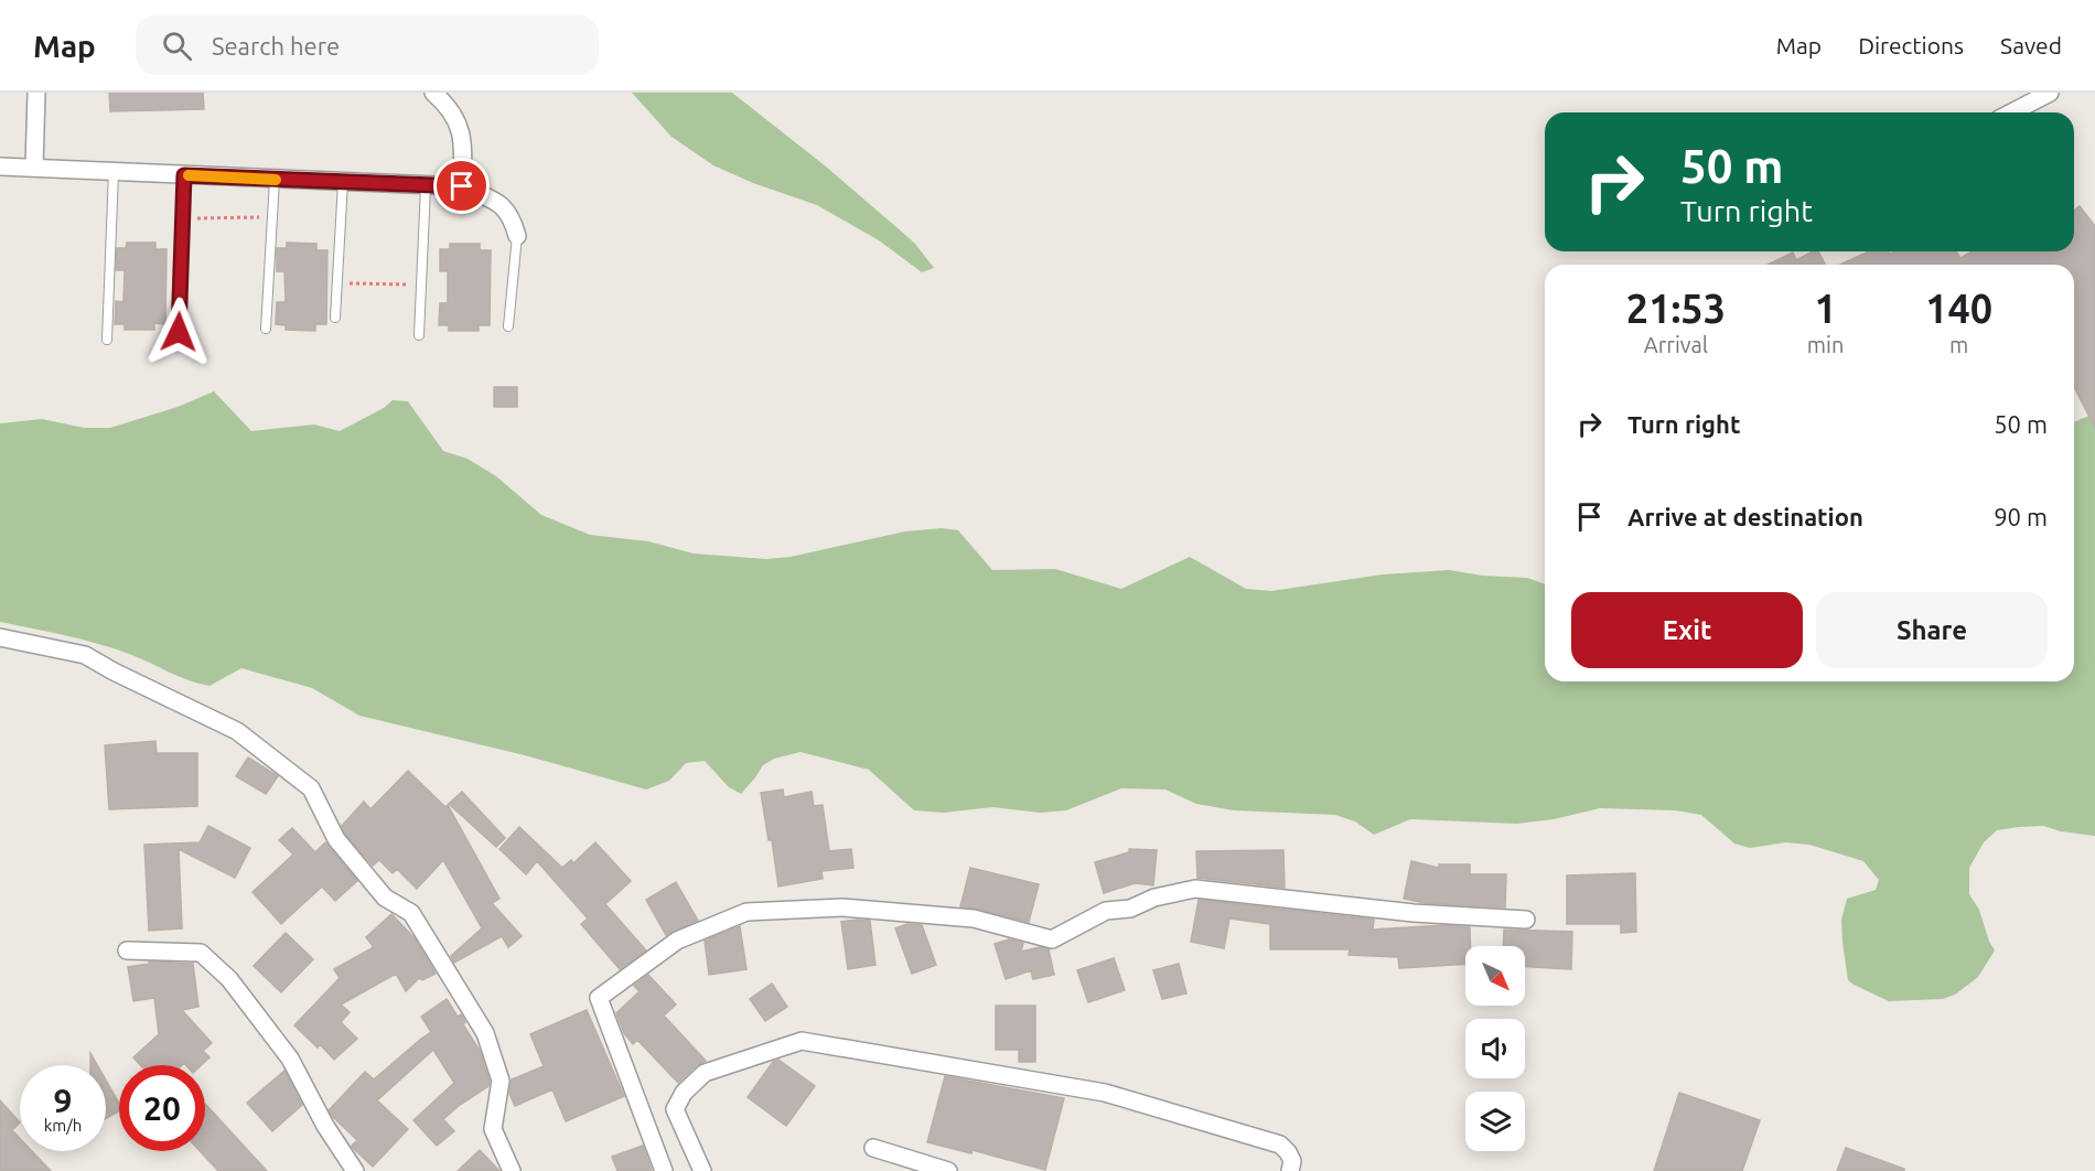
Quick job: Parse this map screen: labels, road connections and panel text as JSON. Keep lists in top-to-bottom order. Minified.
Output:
{"north":"bottom right","page":{"header":"Map","search":"Search here","nav":["Map","Directions","Saved"],"turn":["50 m","Turn right"],"eta":["21:53","Arrival","1","min","140","m"],"list":[{"name":"Turn right","value":"50 m"},{"name":"Arrive at destination","value":"90 m"}],"buttons":["Exit","Share"],"speed":"9 km/h","limit":"20"}}
